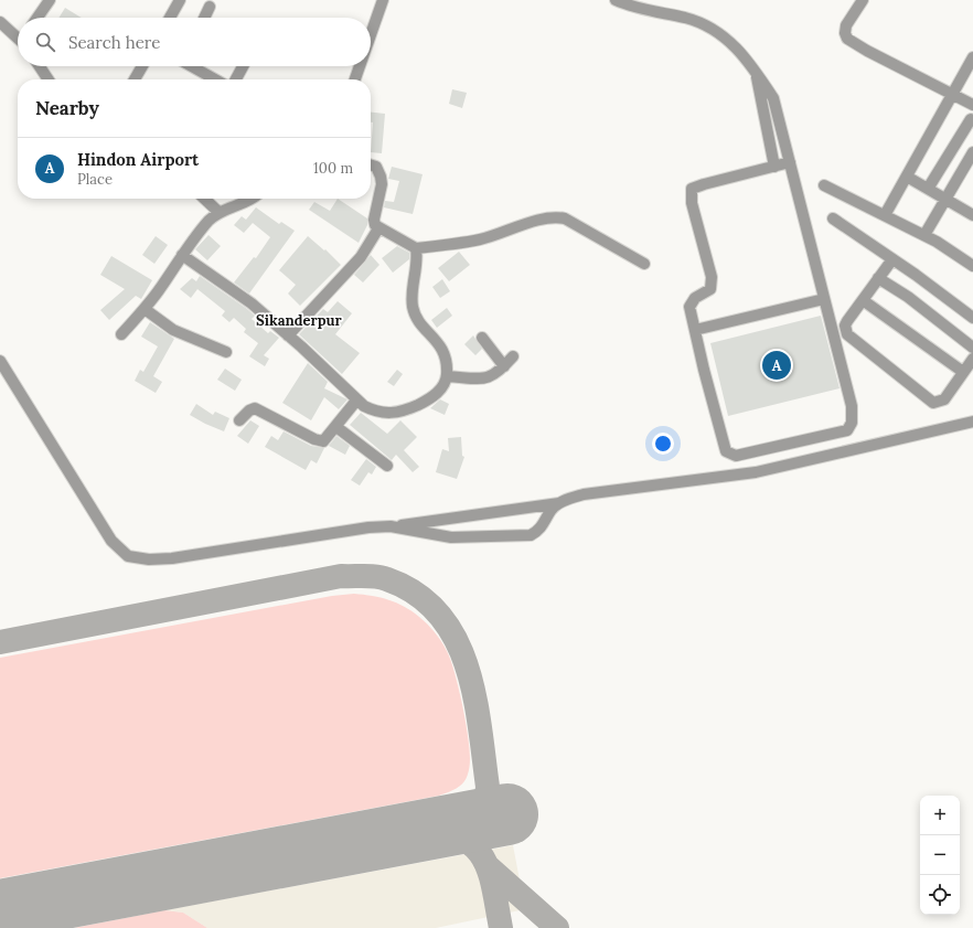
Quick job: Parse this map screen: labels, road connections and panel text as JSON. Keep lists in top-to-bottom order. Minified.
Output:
{"districts":["Sikanderpur"],"page":{"search":"Search here","heading":"Nearby","list":[{"mark":"A","name":"Hindon Airport","note":"Place","value":"100 m"}],"pins":"A","map_buttons":["+","−"]}}
